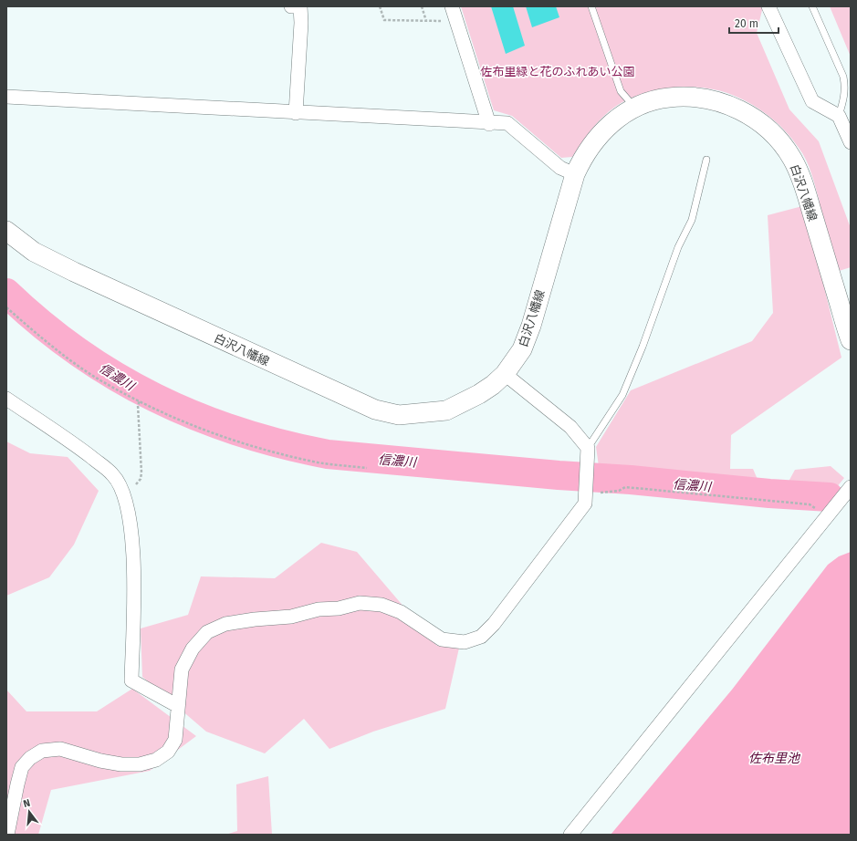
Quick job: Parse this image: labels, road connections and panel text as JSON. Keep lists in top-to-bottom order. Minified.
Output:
{"streets":{"main road":["白沢八幡線"]},"water":["信濃川","佐布里池"],"parks":["佐布里緑と花のふれあい公園"],"scale_bar":"20 m","north":"top"}
